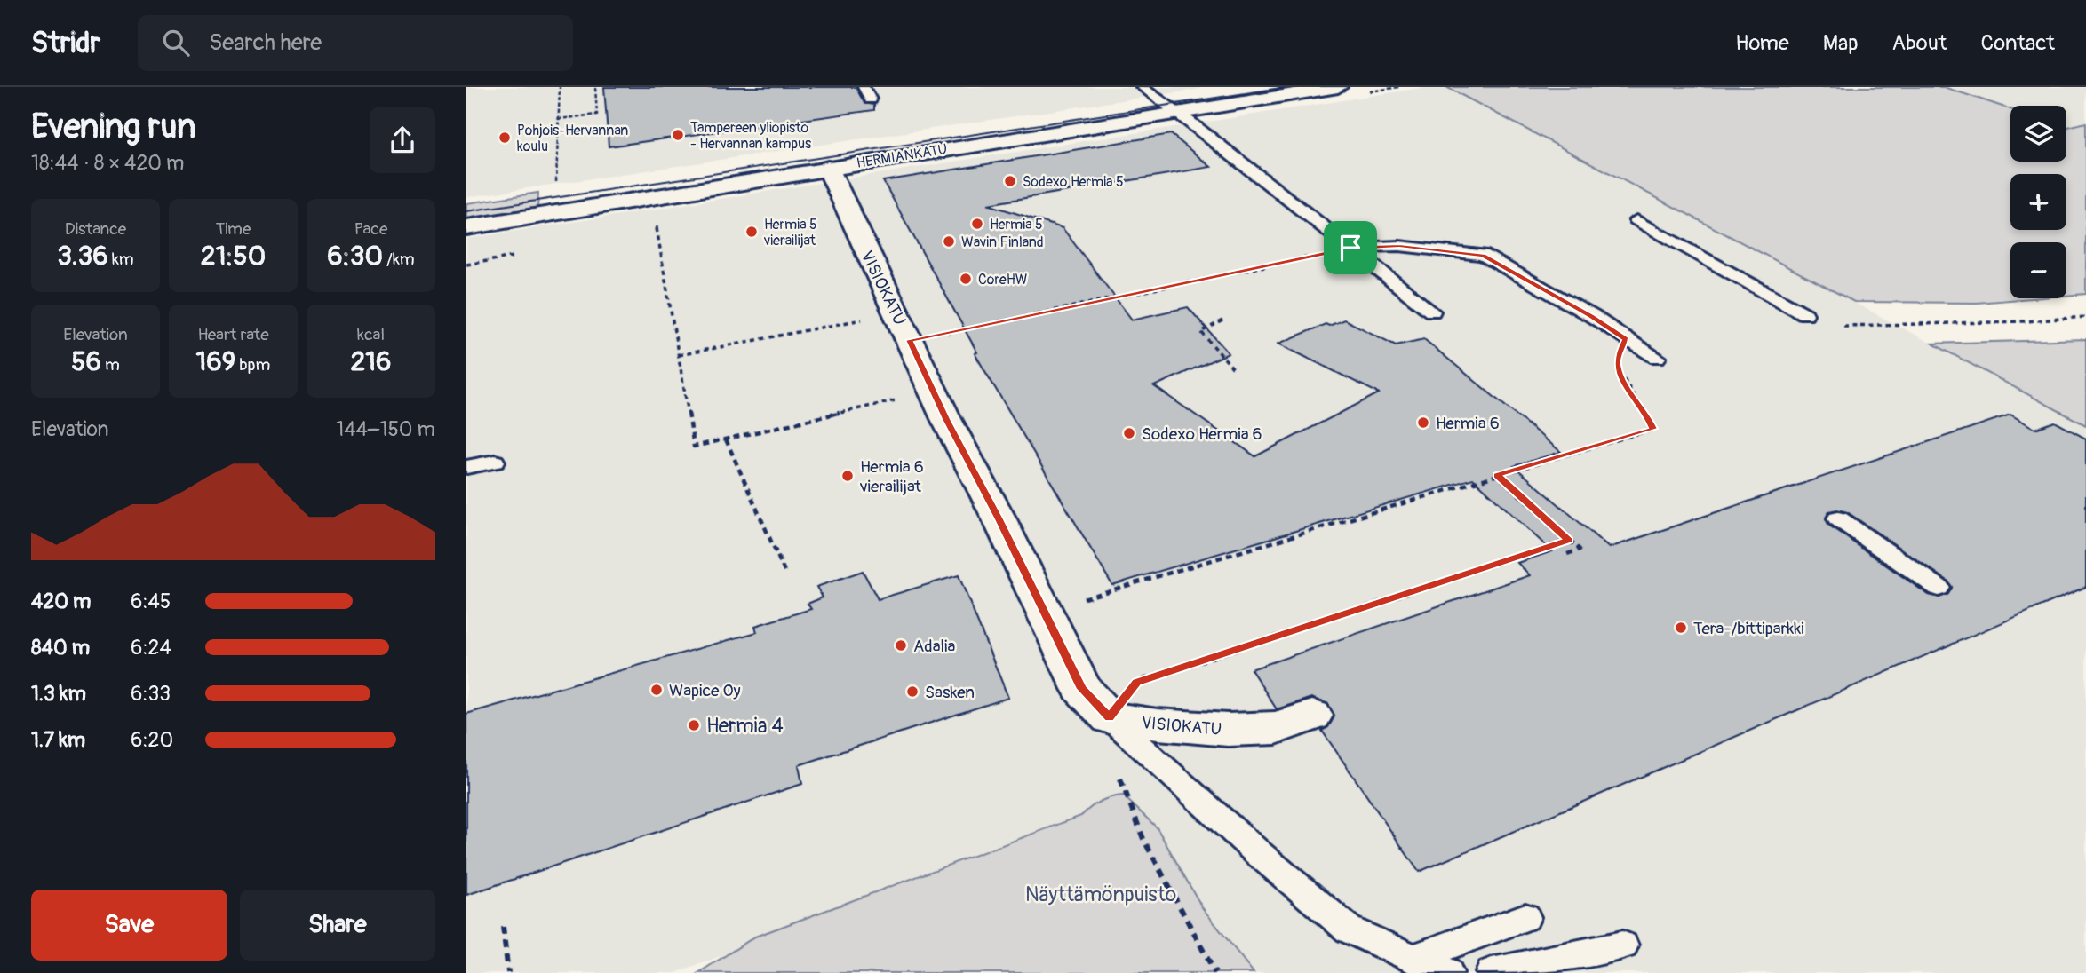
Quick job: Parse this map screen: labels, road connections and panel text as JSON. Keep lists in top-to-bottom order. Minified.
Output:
{"streets":{"street":["HERMIANKATU","VISIOKATU"]},"crossings":[["HERMIANKATU","VISIOKATU"]],"parks":["Näyttämönpuisto"],"places":["Tampereen yliopisto - Hervannan kampus","Pohjois-Hervannan koulu","Sodexo Hermia 5","Hermia 5","Hermia 5 vierailijat","Wavin Finland","CoreHW","Hermia 6","Sodexo Hermia 6","Hermia 6 vierailijat","Tera-/bittiparkki","Adalia","Wapice Oy","Sasken","Hermia 4"],"page":{"header":"Stridr","search":"Search here","nav":["Home","Map","About","Contact"],"heading":["Evening run","18:44 · 8 × 420 m"],"map_buttons":["+","−"],"stats":[["Distance","3.36 km"],["Time","21:50"],["Pace","6:30 /km"],["Elevation","56 m"],["Heart rate","169 bpm"],["kcal","216"]],"chart":["Elevation","144–150 m"],"list":[{"name":"420 m","note":"6:45"},{"name":"840 m","note":"6:24"},{"name":"1.3 km","note":"6:33"},{"name":"1.7 km","note":"6:20"}],"buttons":["Save","Share"]}}
